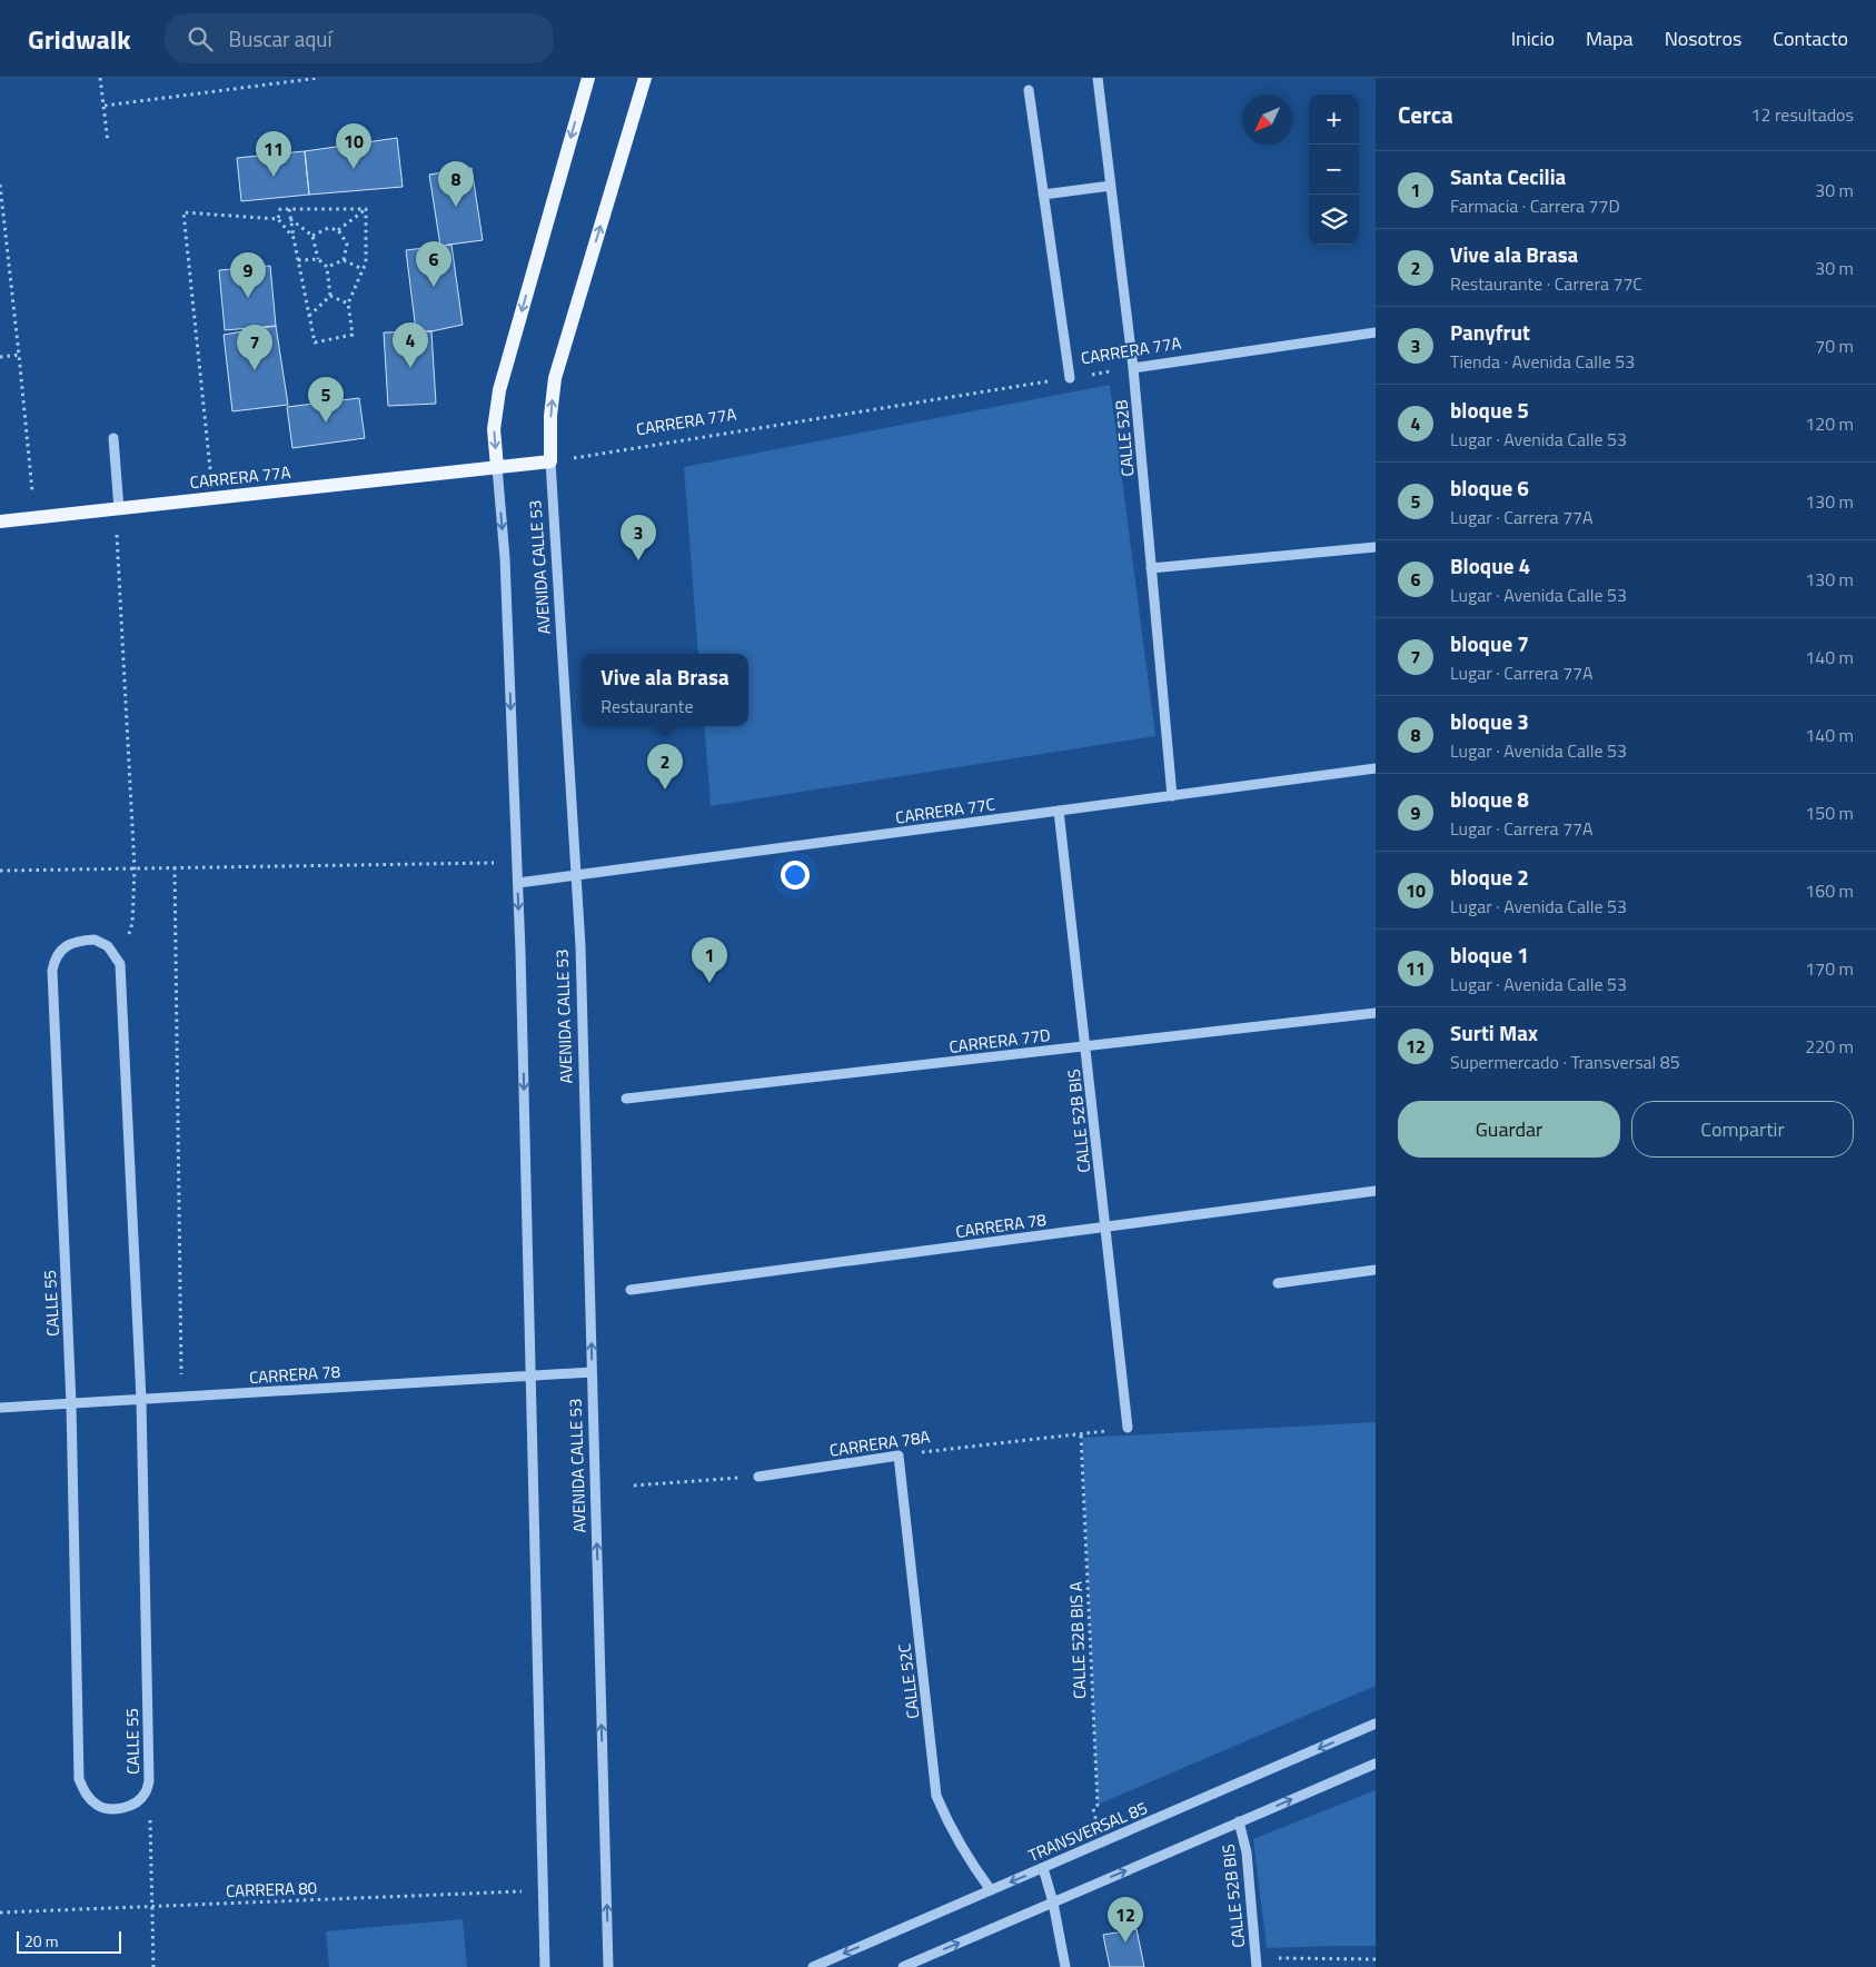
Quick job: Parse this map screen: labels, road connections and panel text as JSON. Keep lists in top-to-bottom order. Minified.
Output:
{"streets":{"main road":["CARRERA 77A","AVENIDA CALLE 53"],"street":["CALLE 52B","CARRERA 77C","CARRERA 77D","CALLE 52B BIS","CARRERA 78","CALLE 55","CARRERA 78A","CALLE 52C","TRANSVERSAL 85"],"path":["CALLE 52B BIS A","CARRERA 80"]},"crossings":[["CARRERA 77A","CALLE 52B"],["CARRERA 77A","AVENIDA CALLE 53"],["CALLE 52B","CARRERA 77C"],["AVENIDA CALLE 53","CARRERA 77C"],["AVENIDA CALLE 53","CARRERA 78"],["AVENIDA CALLE 53","CARRERA 80"],["CARRERA 77C","CALLE 52B BIS"],["CARRERA 77D","CALLE 52B BIS"],["CALLE 52B BIS","CARRERA 78"],["CALLE 52B BIS","CARRERA 78A"],["CARRERA 78","CALLE 55"],["CARRERA 78A","CALLE 52B BIS A"],["CARRERA 78A","CALLE 52C"],["CALLE 52B BIS A","TRANSVERSAL 85"],["CALLE 52C","TRANSVERSAL 85"]],"scale_bar":"20 m","north":"bottom left","page":{"header":"Gridwalk","search":"Buscar aquí","nav":["Inicio","Mapa","Nosotros","Contacto"],"heading":["Cerca","12 resultados"],"map_buttons":["+","−"],"pins":["10","11","8","6","9","4","7","5","3","2","1","12"],"list":[{"mark":"1","name":"Santa Cecilia","note":"Farmacia · Carrera 77D","value":"30 m"},{"mark":"2","name":"Vive ala Brasa","note":"Restaurante · Carrera 77C","value":"30 m"},{"mark":"3","name":"Panyfrut","note":"Tienda · Avenida Calle 53","value":"70 m"},{"mark":"4","name":"bloque 5","note":"Lugar · Avenida Calle 53","value":"120 m"},{"mark":"5","name":"bloque 6","note":"Lugar · Carrera 77A","value":"130 m"},{"mark":"6","name":"Bloque 4","note":"Lugar · Avenida Calle 53","value":"130 m"},{"mark":"7","name":"bloque 7","note":"Lugar · Carrera 77A","value":"140 m"},{"mark":"8","name":"bloque 3","note":"Lugar · Avenida Calle 53","value":"140 m"},{"mark":"9","name":"bloque 8","note":"Lugar · Carrera 77A","value":"150 m"},{"mark":"10","name":"bloque 2","note":"Lugar · Avenida Calle 53","value":"160 m"},{"mark":"11","name":"bloque 1","note":"Lugar · Avenida Calle 53","value":"170 m"},{"mark":"12","name":"Surti Max","note":"Supermercado · Transversal 85","value":"220 m"}],"popup":["Vive ala Brasa","Restaurante"],"buttons":["Guardar","Compartir"],"scale":"20 m"}}
